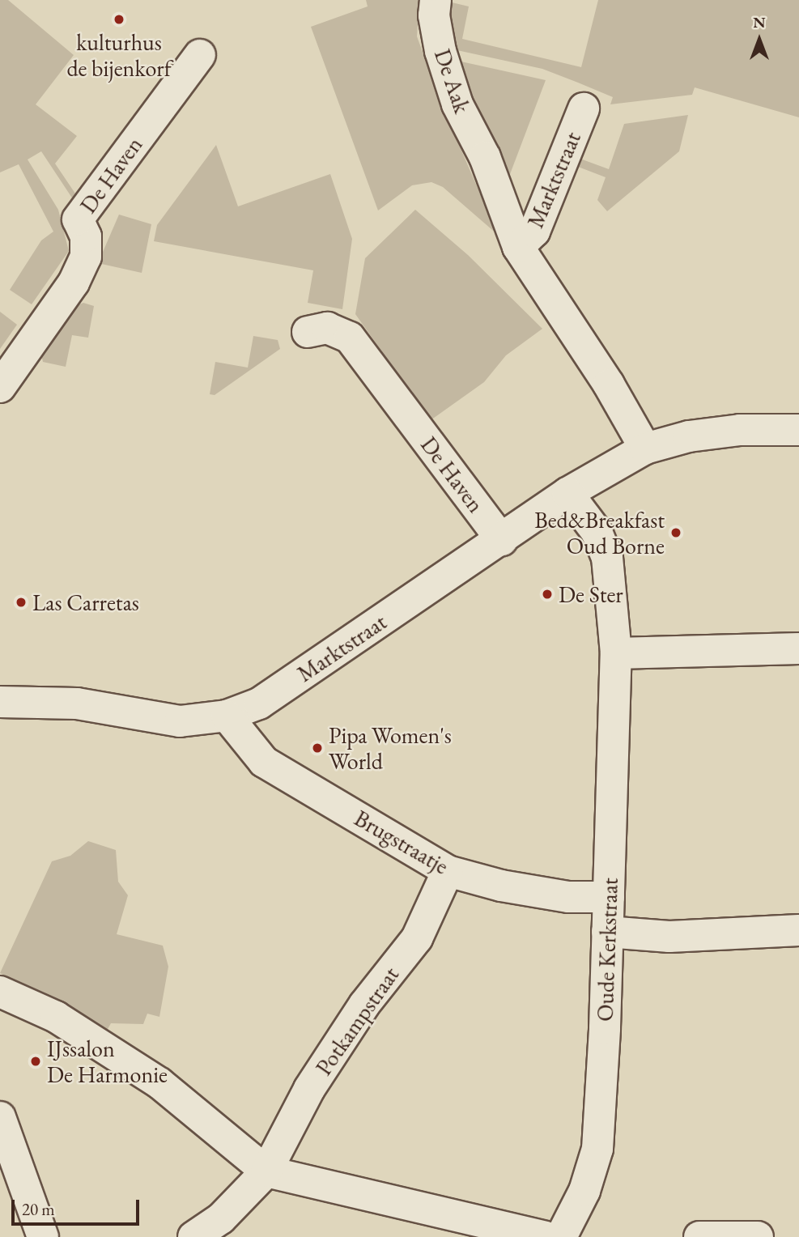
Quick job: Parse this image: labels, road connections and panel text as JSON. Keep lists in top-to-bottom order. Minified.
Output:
{"streets":{"street":["De Aak","De Haven","Marktstraat","Brugstraatje","Oude Kerkstraat","Potkampstraat"]},"crossings":[["De Aak","Marktstraat"],["De Haven","Marktstraat"],["Marktstraat","Brugstraatje"],["Marktstraat","Oude Kerkstraat"],["Brugstraatje","Oude Kerkstraat"],["Brugstraatje","Potkampstraat"]],"places":["kulturhus de bijenkorf","Bed&Breakfast Oud Borne","De Ster","Las Carretas","Pipa Women's World","IJssalon De Harmonie"],"scale_bar":"20 m","north":"top"}
